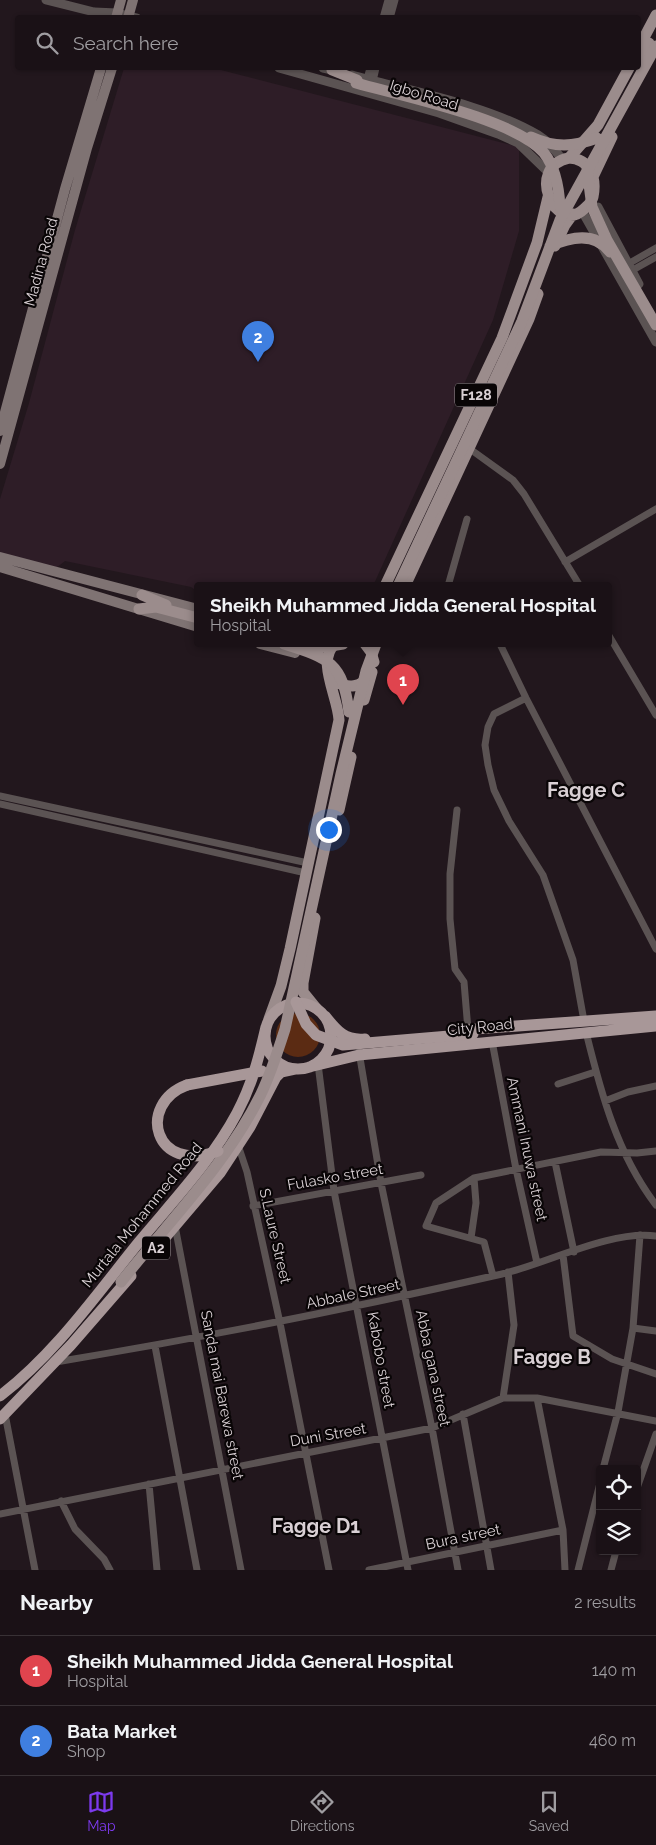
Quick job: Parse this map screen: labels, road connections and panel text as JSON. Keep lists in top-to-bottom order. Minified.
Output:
{"streets":{"highway":["City Road","Murtala Mohammed Road","A2"],"main road":["Madina Road","F128"],"street":["Igbo Road","Ammani Inuwa street","Fulasko street","S.Laure Street","Abbale Street","Kabobo street","Abba gana street","Sanda mai Barewa street","Duni Street","Bura street"]},"crossings":[["Igbo Road","F128"],["City Road","Ammani Inuwa street"],["City Road","Murtala Mohammed Road"],["City Road","A2"],["City Road","Kabobo street"],["City Road","Abba gana street"],["Ammani Inuwa street","Abbale Street"],["Fulasko street","S.Laure Street"],["Fulasko street","Kabobo street"],["Fulasko street","Abba gana street"],["Murtala Mohammed Road","S.Laure Street"],["Murtala Mohammed Road","A2"],["Murtala Mohammed Road","Abbale Street"],["Murtala Mohammed Road","Kabobo street"],["Murtala Mohammed Road","Sanda mai Barewa street"],["S.Laure Street","Abbale Street"],["S.Laure Street","Duni Street"],["A2","Kabobo street"],["Abbale Street","Kabobo street"],["Abbale Street","Abba gana street"],["Abbale Street","Sanda mai Barewa street"],["Kabobo street","Duni Street"],["Kabobo street","Bura street"],["Abba gana street","Duni Street"],["Abba gana street","Bura street"],["Sanda mai Barewa street","Duni Street"]],"districts":["Fagge C","Fagge B","Fagge D1"],"page":{"search":"Search here","pins":["2","1"],"popup":["Sheikh Muhammed Jidda General Hospital","Hospital"],"heading":["Nearby","2 results"],"list":[{"mark":"1","name":"Sheikh Muhammed Jidda General Hospital","note":"Hospital","value":"140 m"},{"mark":"2","name":"Bata Market","note":"Shop","value":"460 m"}],"nav":["Map","Directions","Saved"]}}
